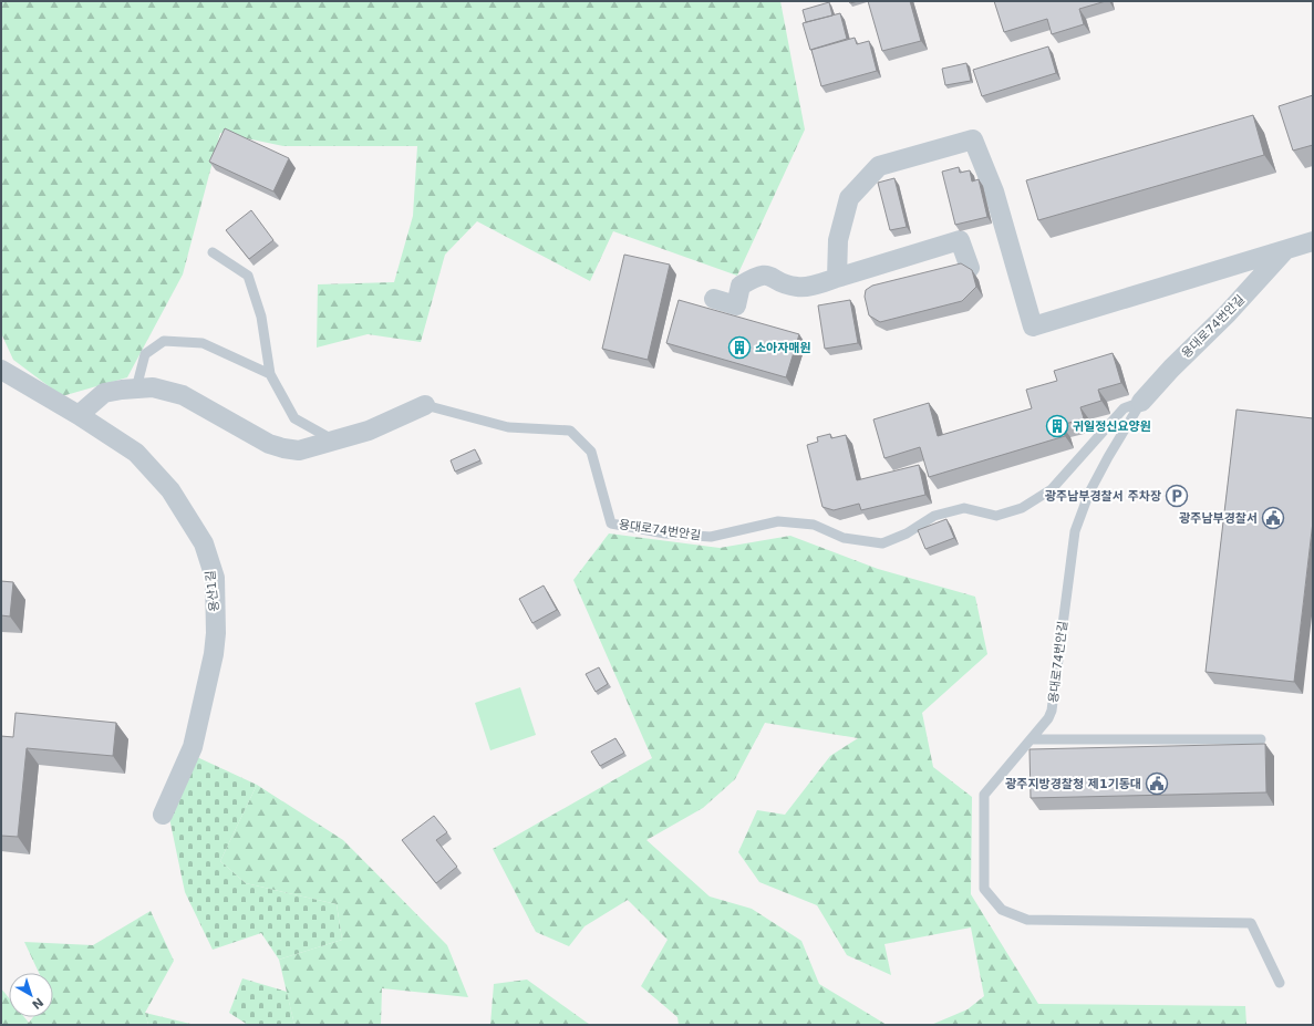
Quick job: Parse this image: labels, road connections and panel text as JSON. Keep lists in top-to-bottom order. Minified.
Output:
{"streets":{"street":["용대로74번안길","용산1길"]},"places":{"building":["소아자매원","귀일정신요양원"],"parking":["광주남부경찰서 주차장"],"public building":["광주남부경찰서","광주지방경찰청 제1기동대"]},"north":"bottom right"}
